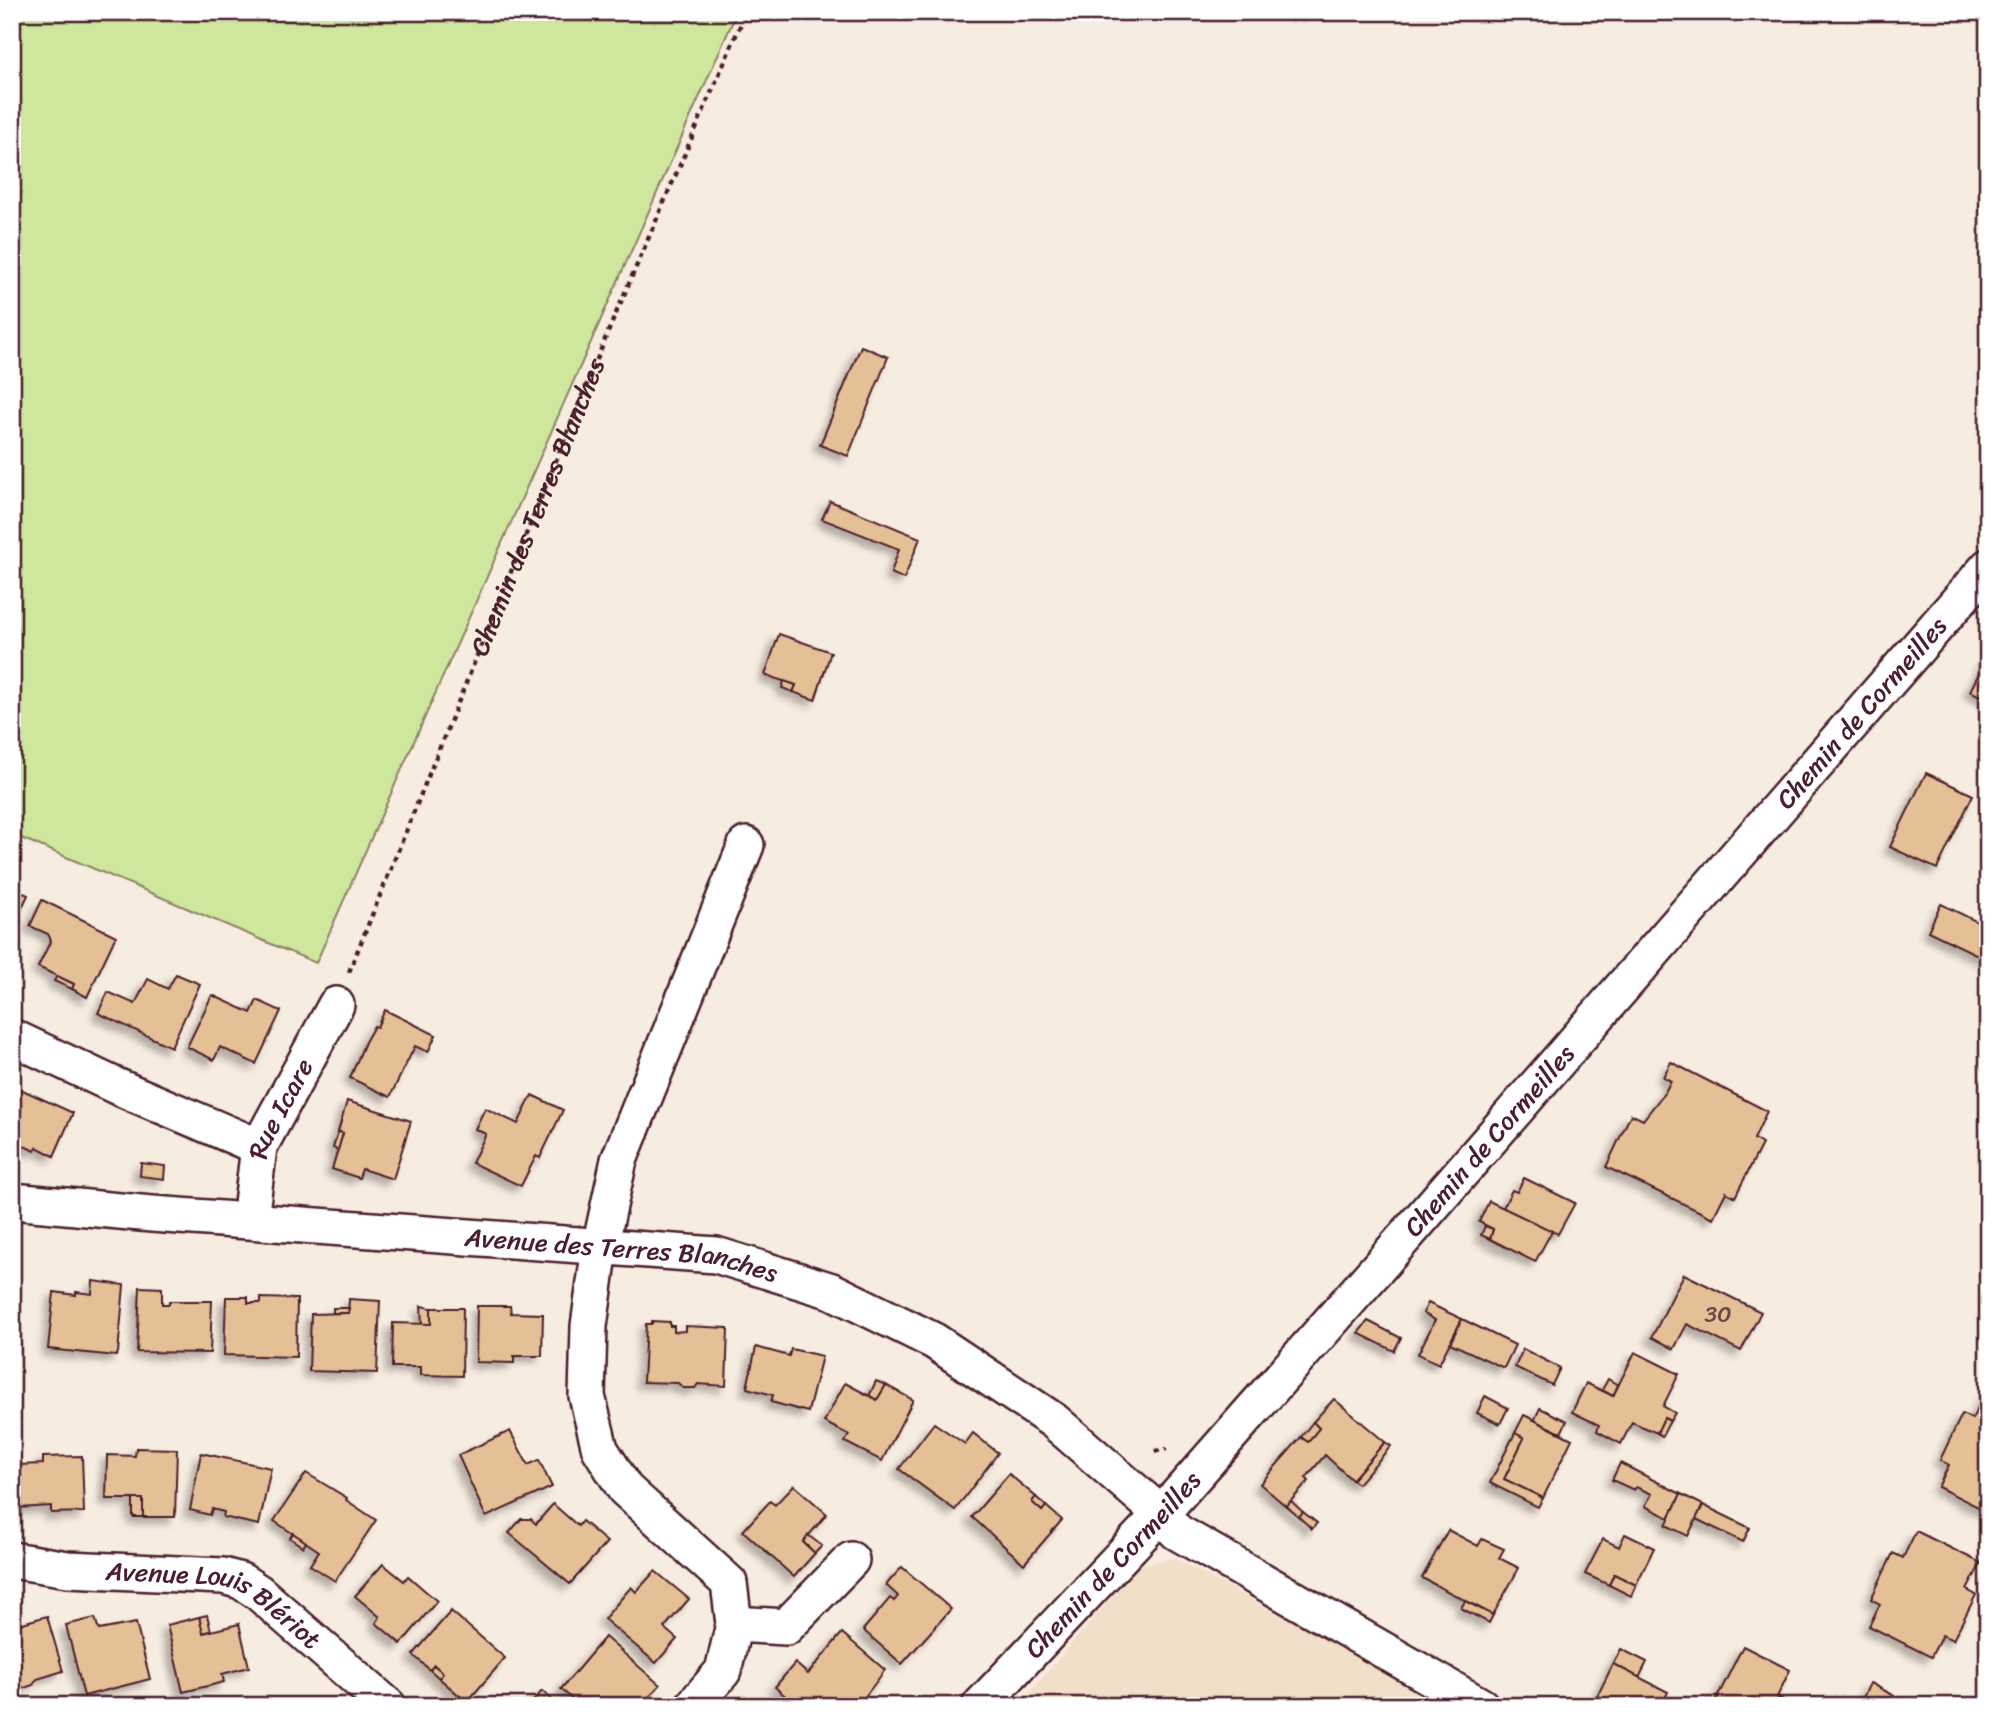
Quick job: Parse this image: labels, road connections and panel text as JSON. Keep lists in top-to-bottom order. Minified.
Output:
{"streets":{"street":["Chemin de Cormeilles","Rue Icare","Avenue des Terres Blanches","Avenue Louis Blériot"],"path":["Chemin des Terres Blanches"]},"crossings":[["Chemin des Terres Blanches","Rue Icare"],["Chemin de Cormeilles","Avenue des Terres Blanches"],["Rue Icare","Avenue des Terres Blanches"]],"house_numbers":["30"]}
